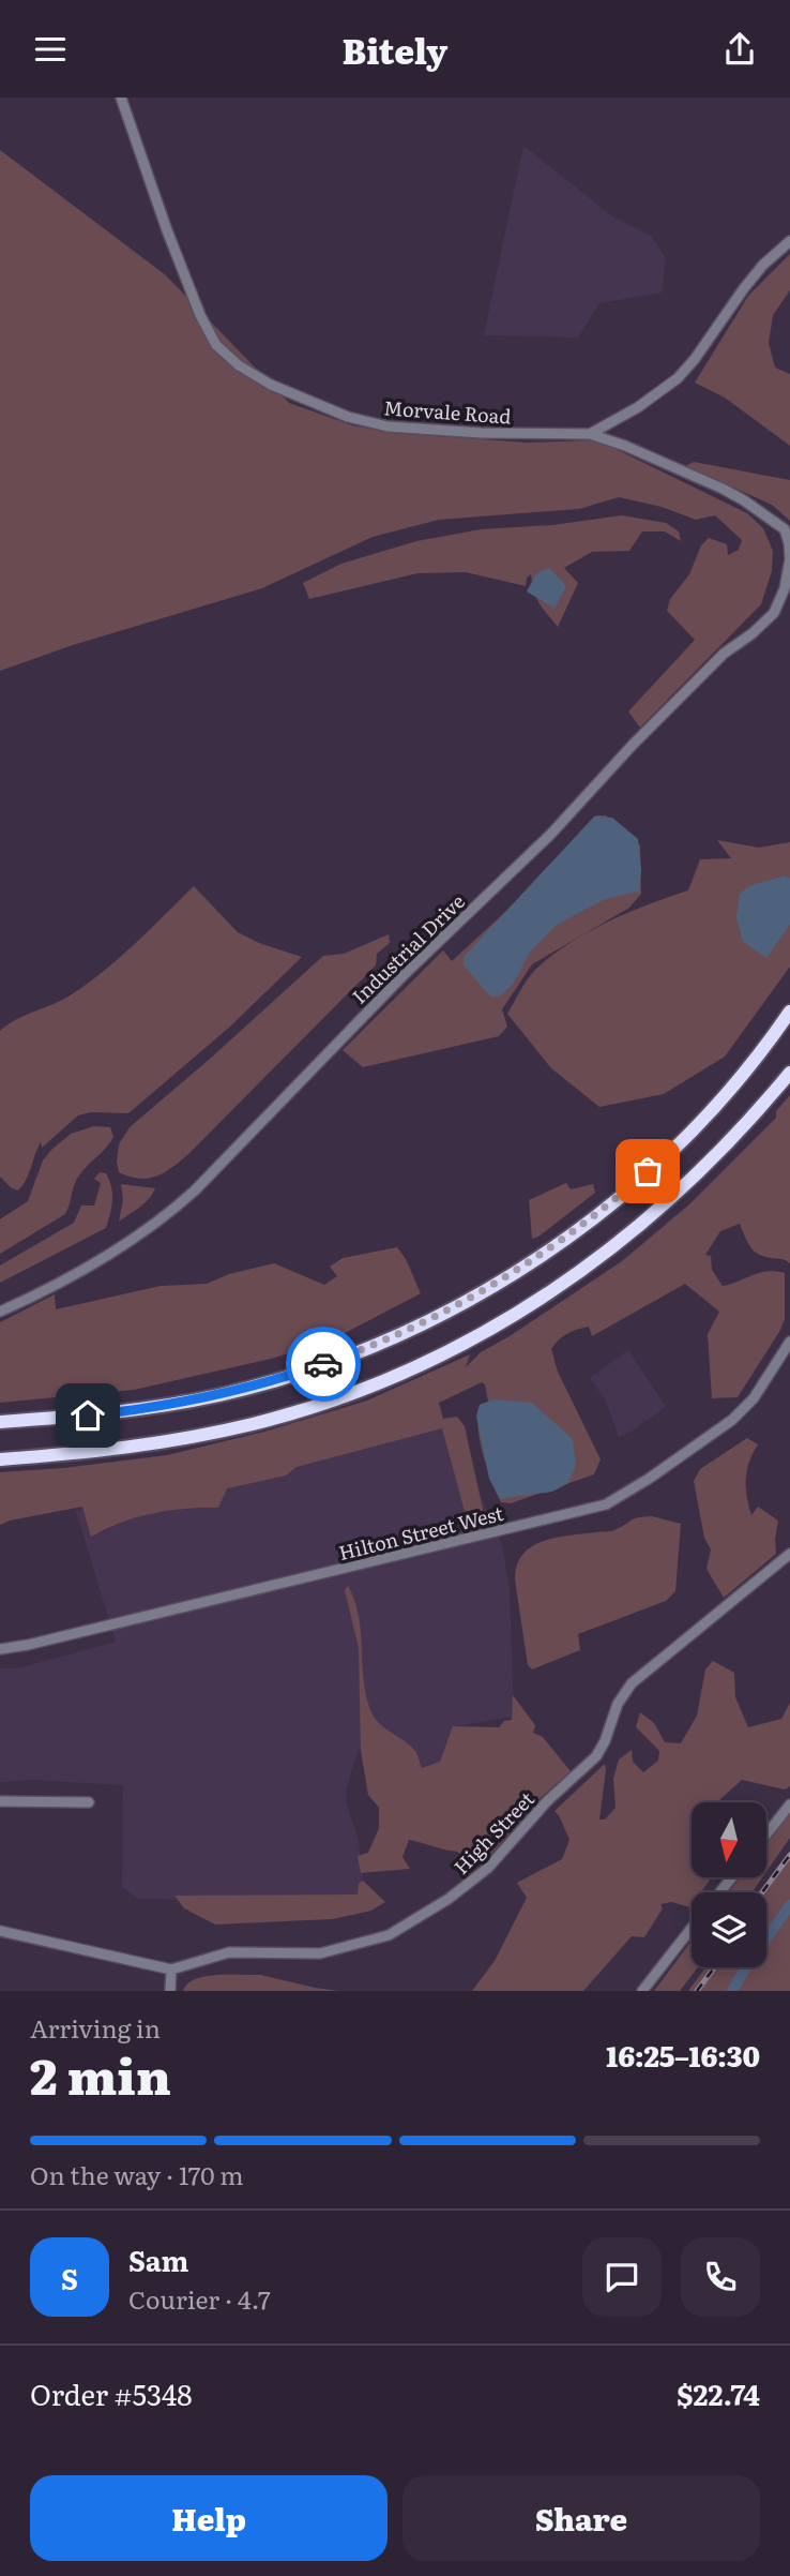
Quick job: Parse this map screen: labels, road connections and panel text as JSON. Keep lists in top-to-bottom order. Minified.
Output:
{"streets":{"street":["Morvale Road","Industrial Drive","Hilton Street West","High Street"]},"crossings":[["Morvale Road","Industrial Drive"]],"north":"bottom","page":{"header":"Bitely","heading":["2 min","Arriving in","16:25–16:30"],"panel":["Sam","Courier · 4.7","Order #5348","$22.74"],"bar":"On the way · 170 m","round":"S","buttons":["Help","Share"]}}
